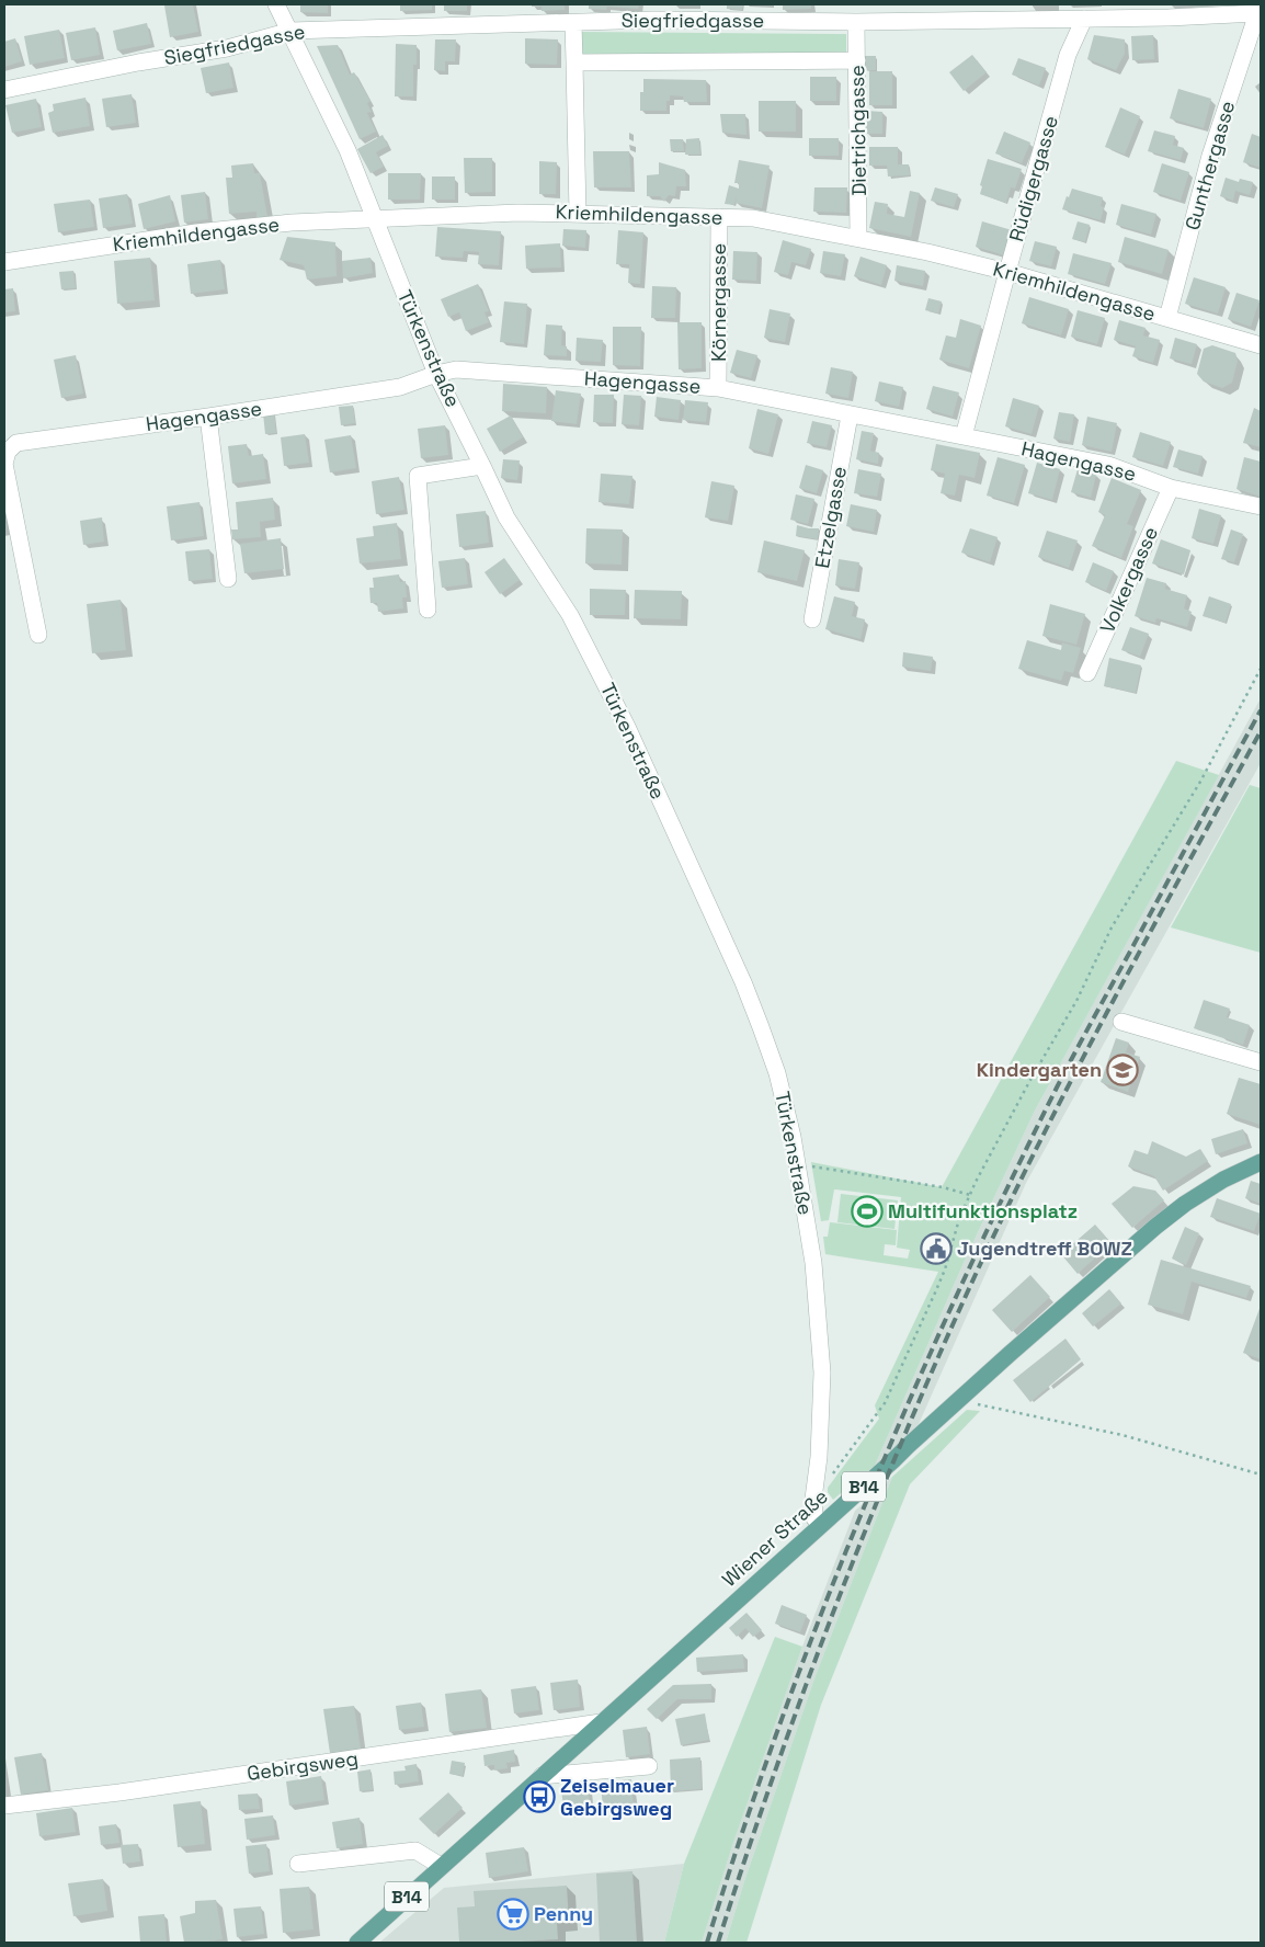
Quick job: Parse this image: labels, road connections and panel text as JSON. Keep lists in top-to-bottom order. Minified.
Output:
{"streets":{"main road":["B14","Wiener Straße"],"street":["Siegfriedgasse","Dietrichgasse","Gunthergasse","Rüdigergasse","Kriemhildengasse","Körnergasse","Türkenstraße","Hagengasse","Etzelgasse","Volkergasse","Gebirgsweg"]},"crossings":[["Siegfriedgasse","Dietrichgasse"],["Siegfriedgasse","Gunthergasse"],["Siegfriedgasse","Rüdigergasse"],["Siegfriedgasse","Türkenstraße"],["Dietrichgasse","Kriemhildengasse"],["Gunthergasse","Kriemhildengasse"],["Rüdigergasse","Kriemhildengasse"],["Rüdigergasse","Hagengasse"],["Kriemhildengasse","Körnergasse"],["Kriemhildengasse","Türkenstraße"],["Körnergasse","Hagengasse"],["Türkenstraße","Hagengasse"],["Türkenstraße","Wiener Straße"],["Hagengasse","Etzelgasse"],["Hagengasse","Volkergasse"],["Wiener Straße","Gebirgsweg"]],"places":{"school or university":["Kindergarten"],"sports":["Multifunktionsplatz"],"public building":["Jugendtreff BOWZ"],"bus stop":["Zeiselmauer Gebirgsweg"],"supermarket":["Penny"]}}
